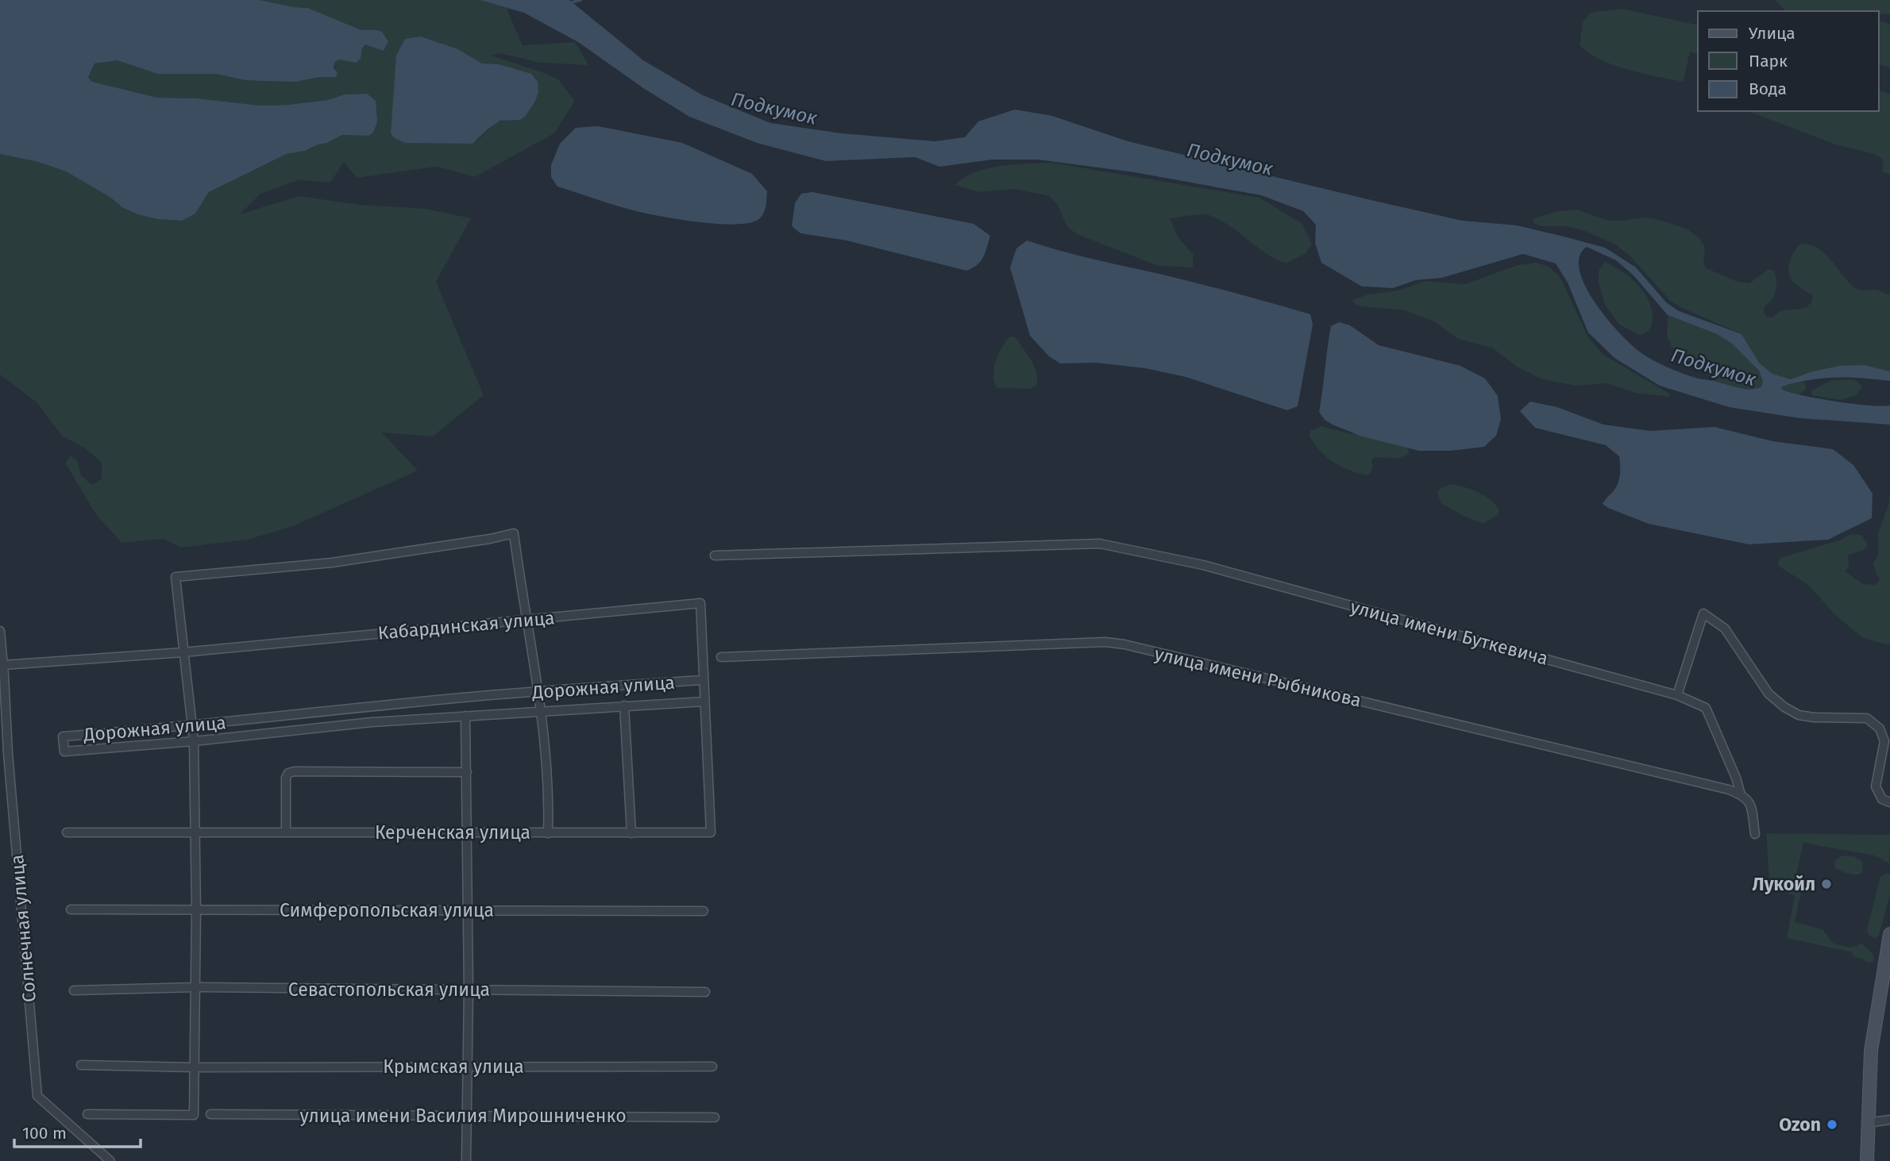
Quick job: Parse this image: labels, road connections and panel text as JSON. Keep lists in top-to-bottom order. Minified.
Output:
{"streets":{"street":["Кабардинская улица","улица имени Буткевича","улица имени Рыбникова","Дорожная улица","Керченская улица","Симферопольская улица","Солнечная улица","Севастопольская улица","Крымская улица","улица имени Василия Мирошниченко"]},"crossings":[["Кабардинская улица","Дорожная улица"],["Кабардинская улица","Керченская улица"],["Кабардинская улица","Солнечная улица"],["улица имени Буткевича","улица имени Рыбникова"]],"water":["Подкумок"],"places":["Лукойл","Ozon"],"legend":["Улица","Парк","Вода"],"scale_bar":"100 m"}
